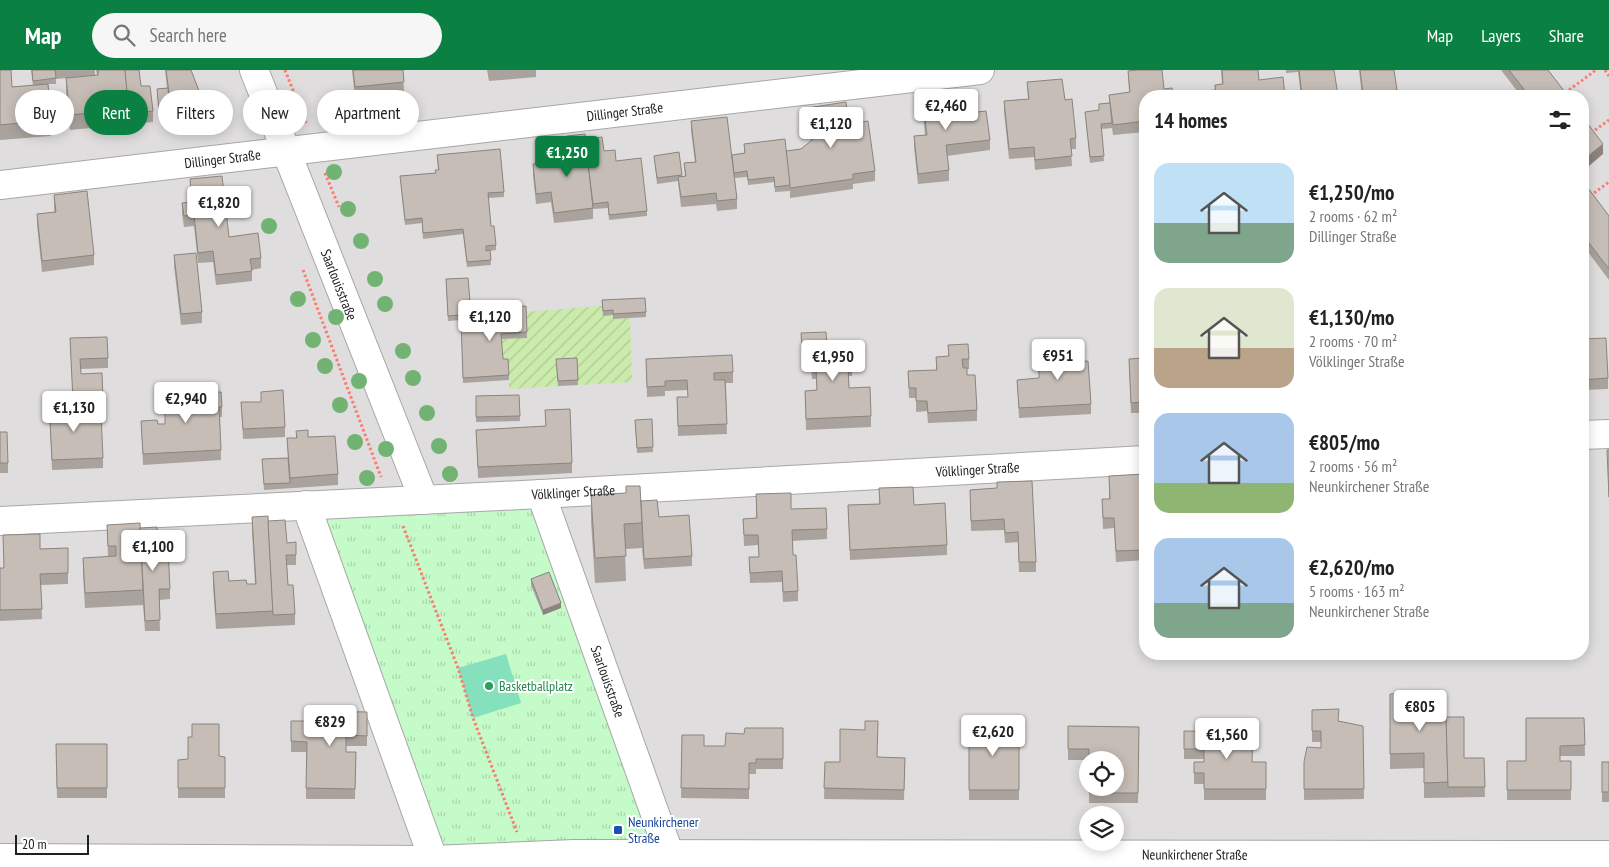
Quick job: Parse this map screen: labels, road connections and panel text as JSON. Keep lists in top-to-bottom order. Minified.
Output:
{"streets":{"street":["Dillinger Straße","Saarlouisstraße","Völklinger Straße","Neunkirchener Straße"]},"crossings":[["Dillinger Straße","Saarlouisstraße"],["Saarlouisstraße","Völklinger Straße"],["Saarlouisstraße","Neunkirchener Straße"]],"places":{"other":["Basketballplatz"],"transit":["Neunkirchener Straße"]},"scale_bar":"20 m","page":{"header":"Map","search":"Search here","nav":["Map","Layers","Share"],"price":["€2,460","€1,120","€1,250","€1,820","€1,120","€951","€1,950","€2,940","€1,130","€1,100","€805","€829","€2,620","€1,560"],"chip":["Buy","Rent","Filters","New","Apartment"],"heading":"14 homes","list":[{"name":"€1,250/mo","note":"2 rooms · 62 m² · Dillinger Straße"},{"name":"€1,130/mo","note":"2 rooms · 70 m² · Völklinger Straße"},{"name":"€805/mo","note":"2 rooms · 56 m² · Neunkirchener Straße"},{"name":"€2,620/mo","note":"5 rooms · 163 m² · Neunkirchener Straße"}],"scale":"20 m"}}
